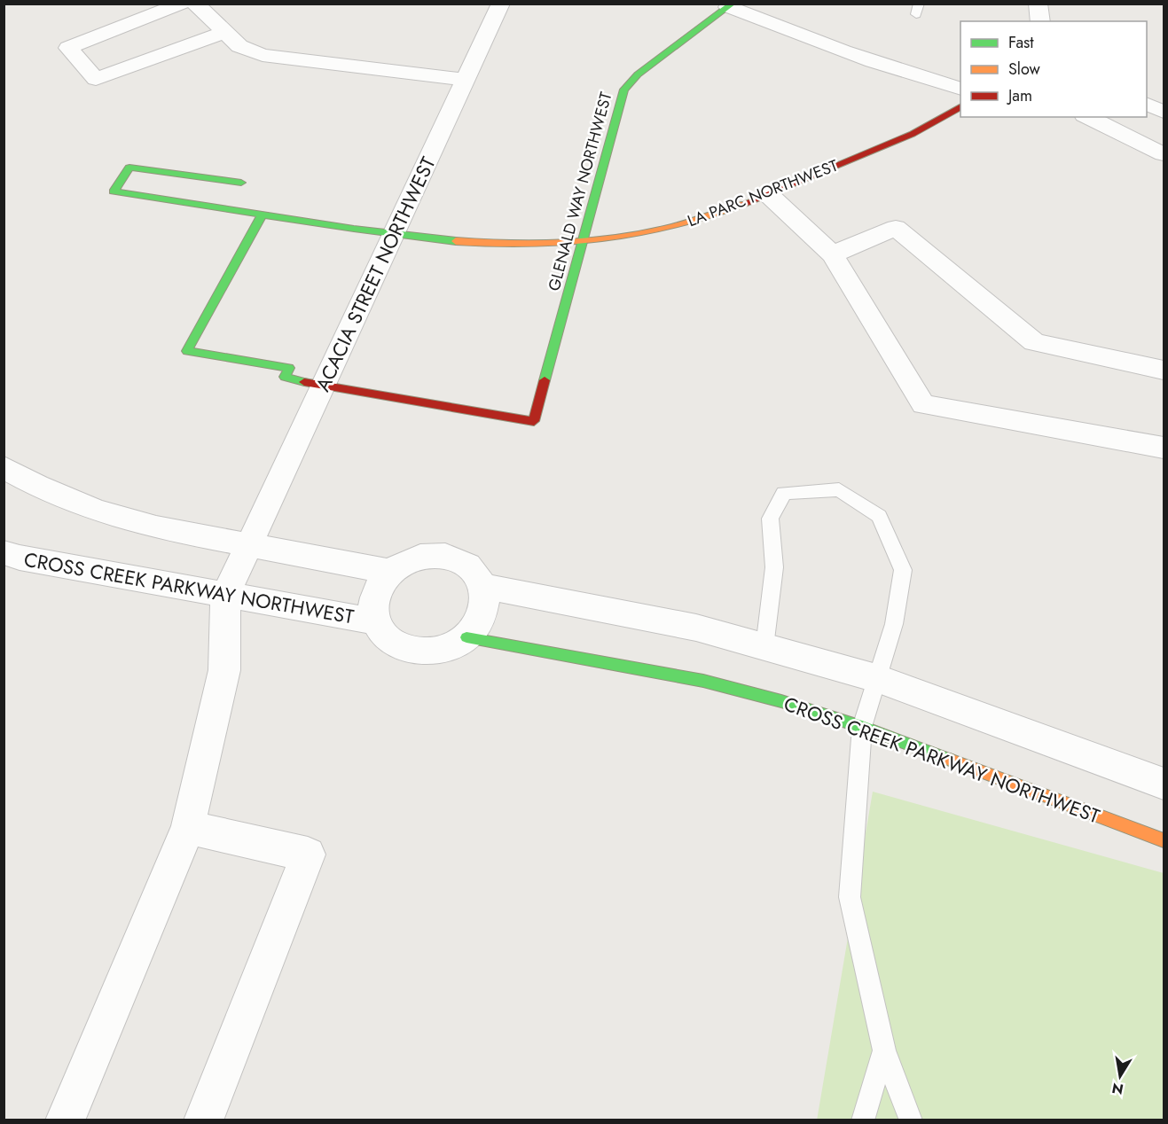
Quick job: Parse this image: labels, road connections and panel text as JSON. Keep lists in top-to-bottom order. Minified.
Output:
{"streets":{"street":["GLENALD WAY NORTHWEST","LA PARC NORTHWEST","ACACIA STREET NORTHWEST","CROSS CREEK PARKWAY NORTHWEST"]},"crossings":[["GLENALD WAY NORTHWEST","LA PARC NORTHWEST"],["GLENALD WAY NORTHWEST","ACACIA STREET NORTHWEST"],["LA PARC NORTHWEST","ACACIA STREET NORTHWEST"],["ACACIA STREET NORTHWEST","CROSS CREEK PARKWAY NORTHWEST"]],"legend":["Fast","Slow","Jam"],"north":"bottom"}
